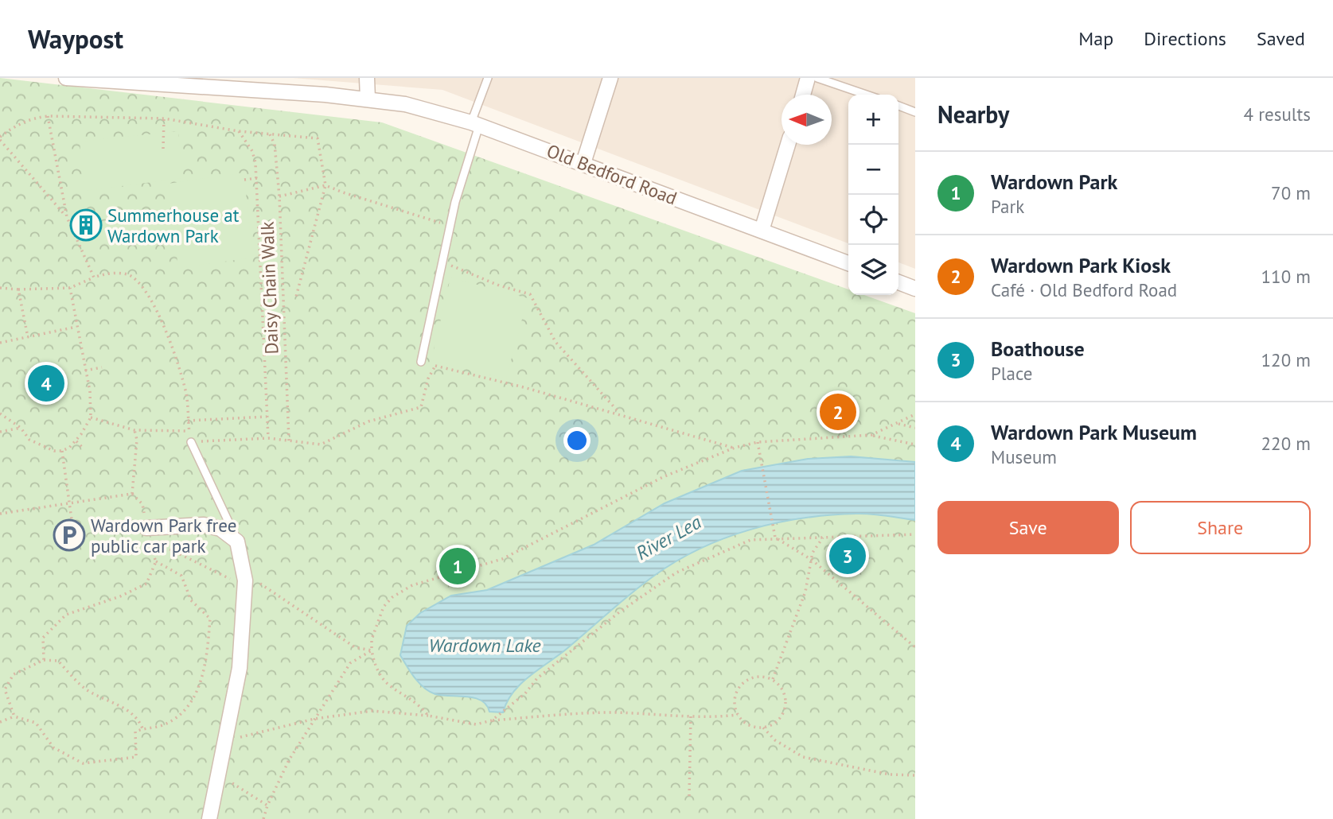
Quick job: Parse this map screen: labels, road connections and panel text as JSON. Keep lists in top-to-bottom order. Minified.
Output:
{"streets":{"street":["Old Bedford Road"],"path":["Daisy Chain Walk"]},"water":["River Lea","Wardown Lake"],"places":{"building":["Summerhouse at Wardown Park"],"parking":["Wardown Park free public car park"]},"north":"left","page":{"header":"Waypost","nav":["Map","Directions","Saved"],"heading":["Nearby","4 results"],"map_buttons":["+","−"],"list":[{"mark":"1","name":"Wardown Park","note":"Park","value":"70 m"},{"mark":"2","name":"Wardown Park Kiosk","note":"Café · Old Bedford Road","value":"110 m"},{"mark":"3","name":"Boathouse","note":"Place","value":"120 m"},{"mark":"4","name":"Wardown Park Museum","note":"Museum","value":"220 m"}],"pins":["4","2","3","1"],"buttons":["Save","Share"]}}
